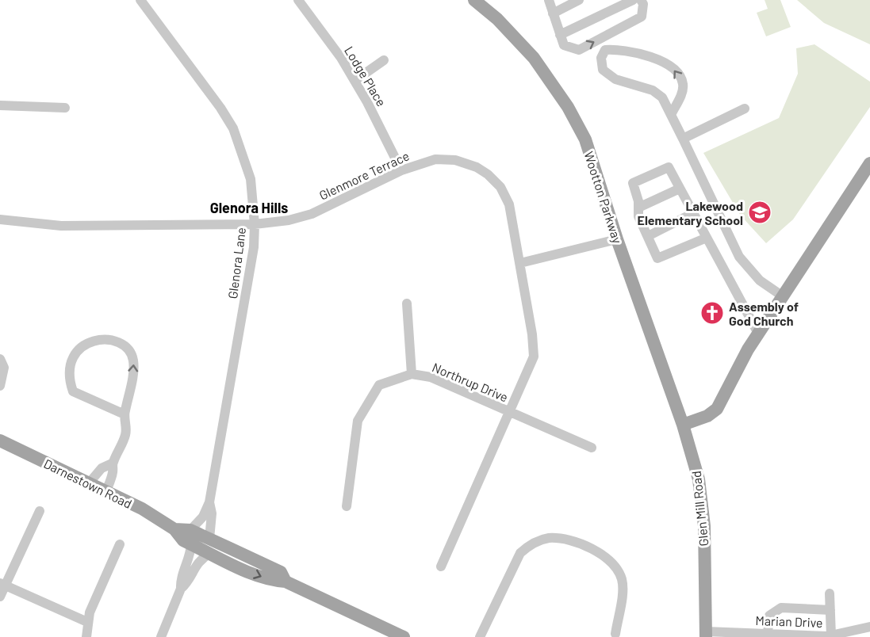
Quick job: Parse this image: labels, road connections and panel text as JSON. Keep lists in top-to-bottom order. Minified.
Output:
{"streets":{"main road":["Wootton Parkway","Darnestown Road","Glen Mill Road"],"street":["Lodge Place","Glenmore Terrace","Glenora Lane","Northrup Drive","Marian Drive"]},"crossings":[["Lodge Place","Glenmore Terrace"],["Glenmore Terrace","Glenora Lane"],["Glenmore Terrace","Northrup Drive"],["Wootton Parkway","Glen Mill Road"],["Glenora Lane","Darnestown Road"],["Glen Mill Road","Marian Drive"]],"districts":["Glenora Hills"],"places":{"school or university":["Lakewood Elementary School"],"church":["Assembly of God Church"]}}
